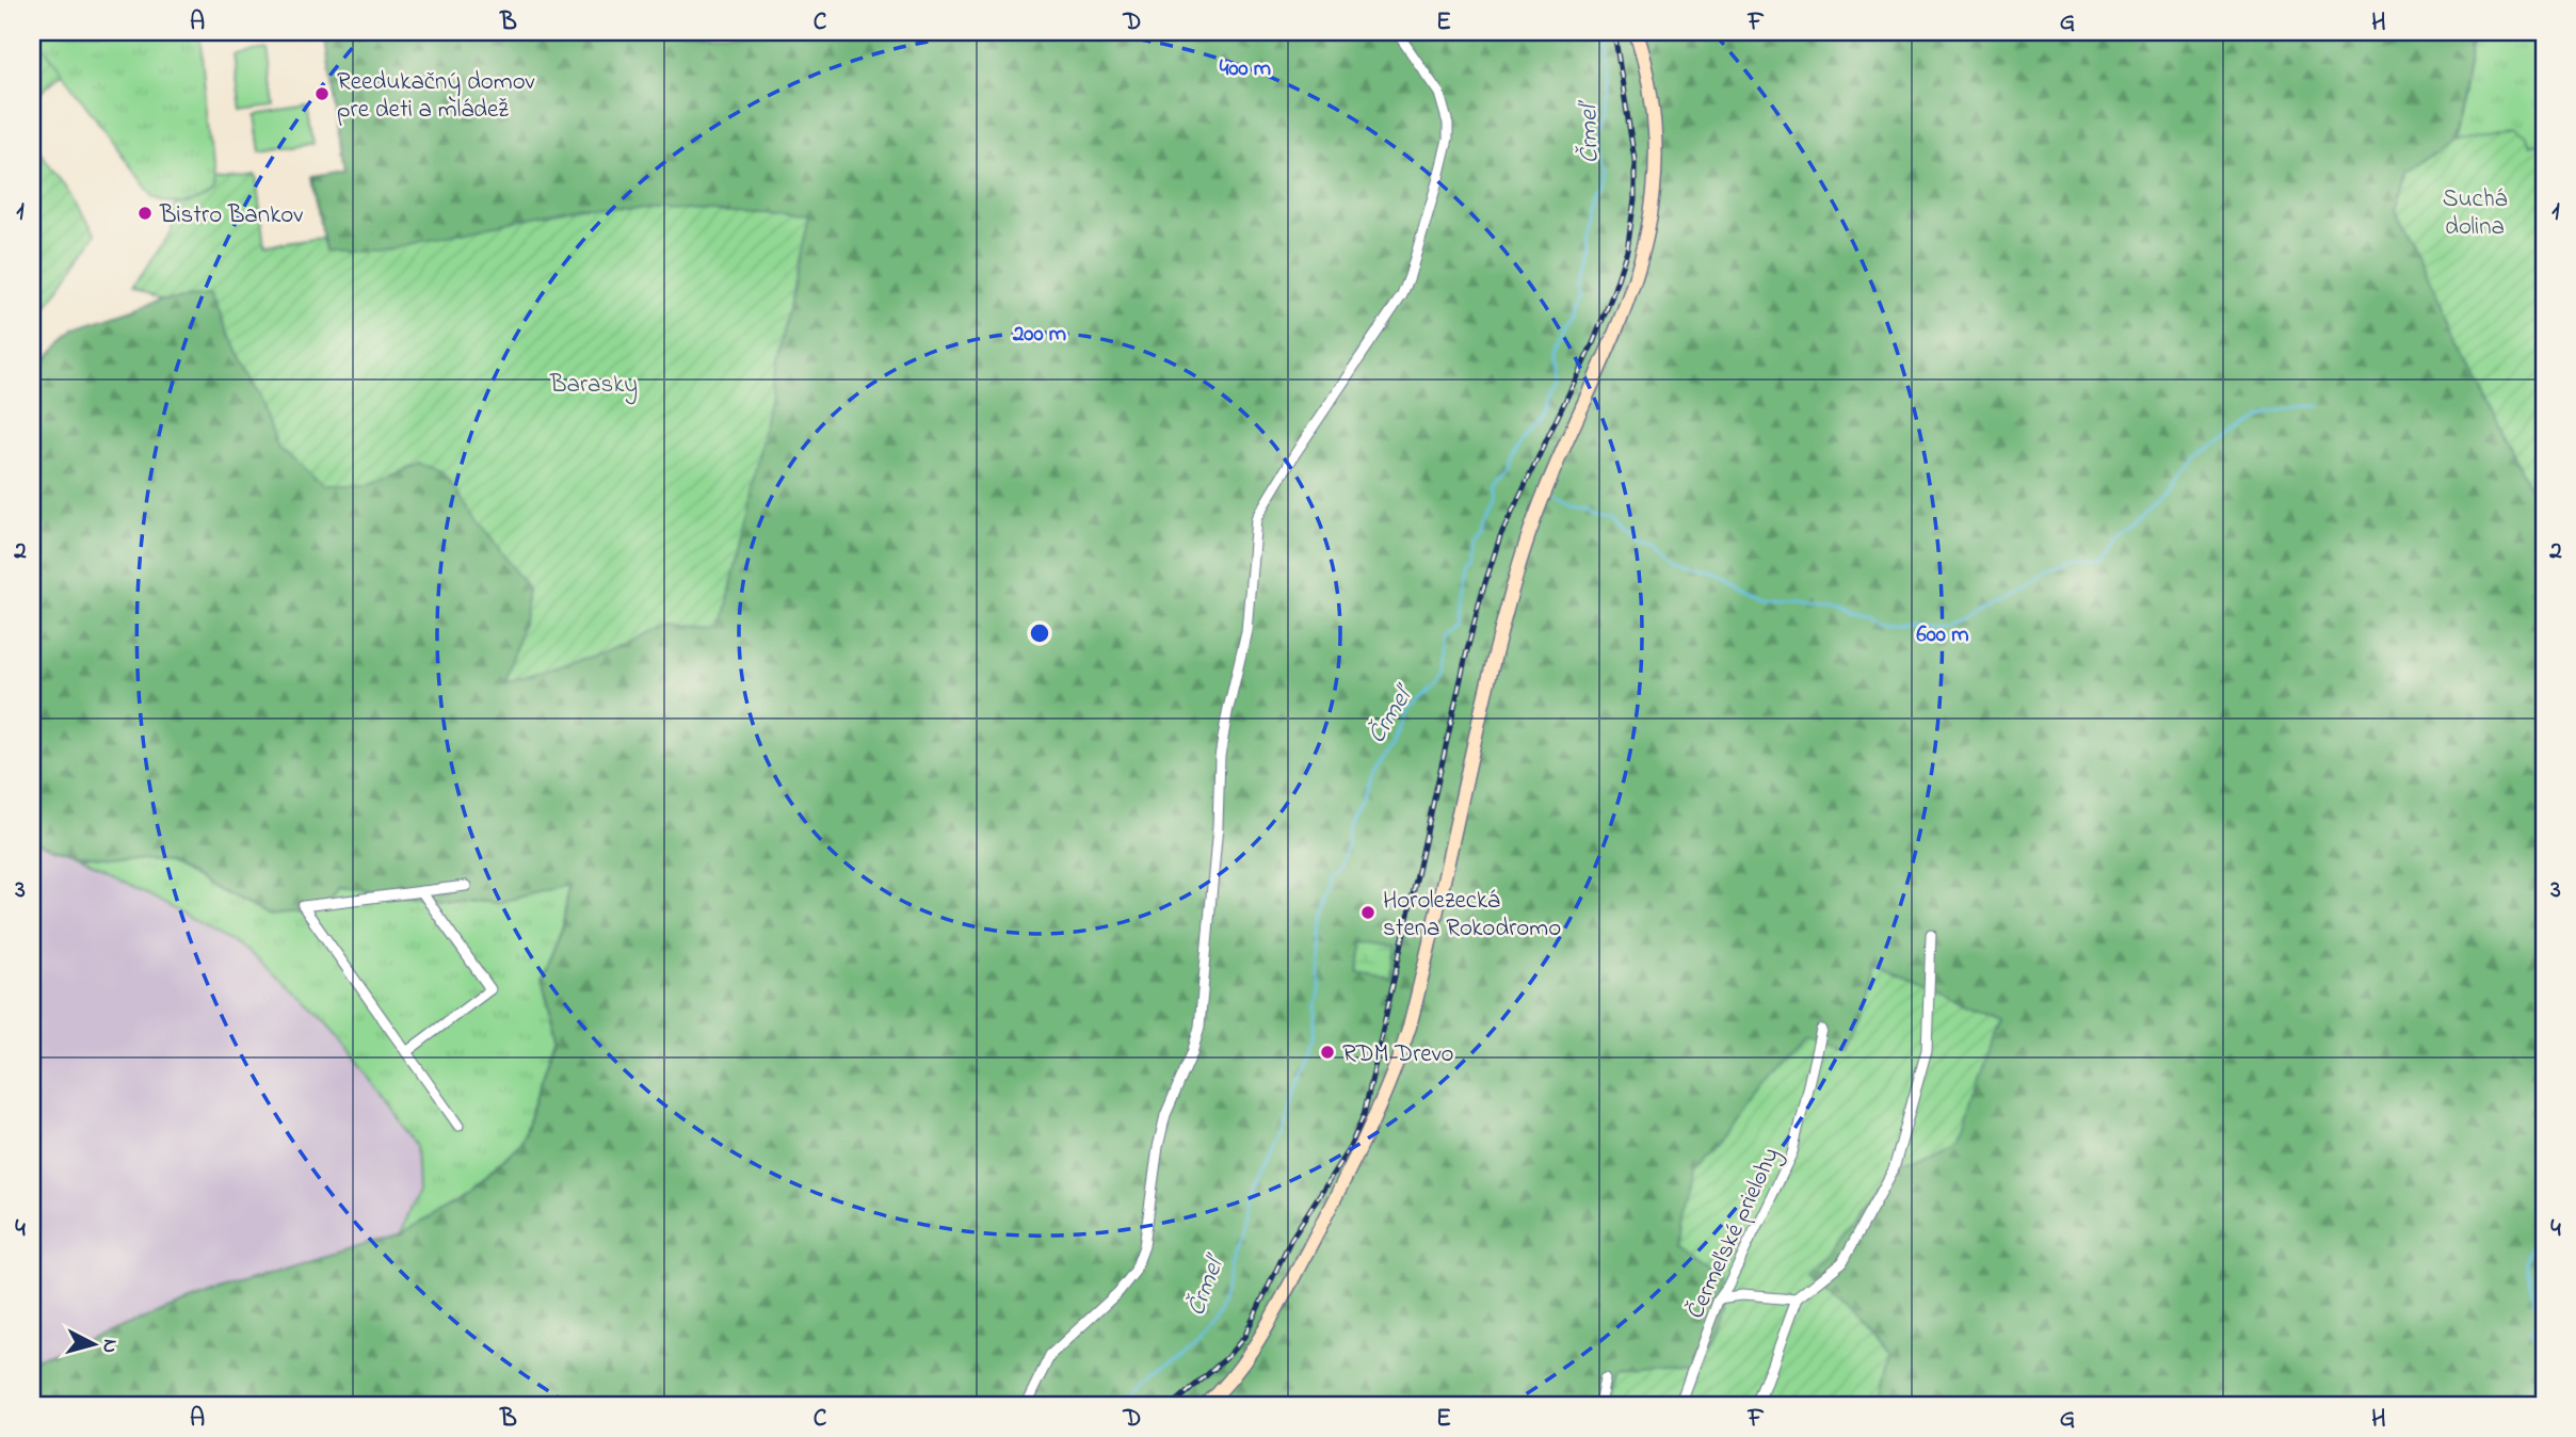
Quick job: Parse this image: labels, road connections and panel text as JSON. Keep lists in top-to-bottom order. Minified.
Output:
{"streets":{"street":["Čermeľské prielohy"]},"water":["Črmeľ"],"parks":["Suchá dolina","Barasky"],"places":["Reedukačný domov pre deti a mládež","Bistro Bankov","Horolezecká stena Rokodromo","RDM Drevo"],"north":"right","grid":{"columns":["A","B","C","D","E","F","G","H"],"rows":["1","2","3","4"]},"rings":["400 m","200 m","600 m"]}
